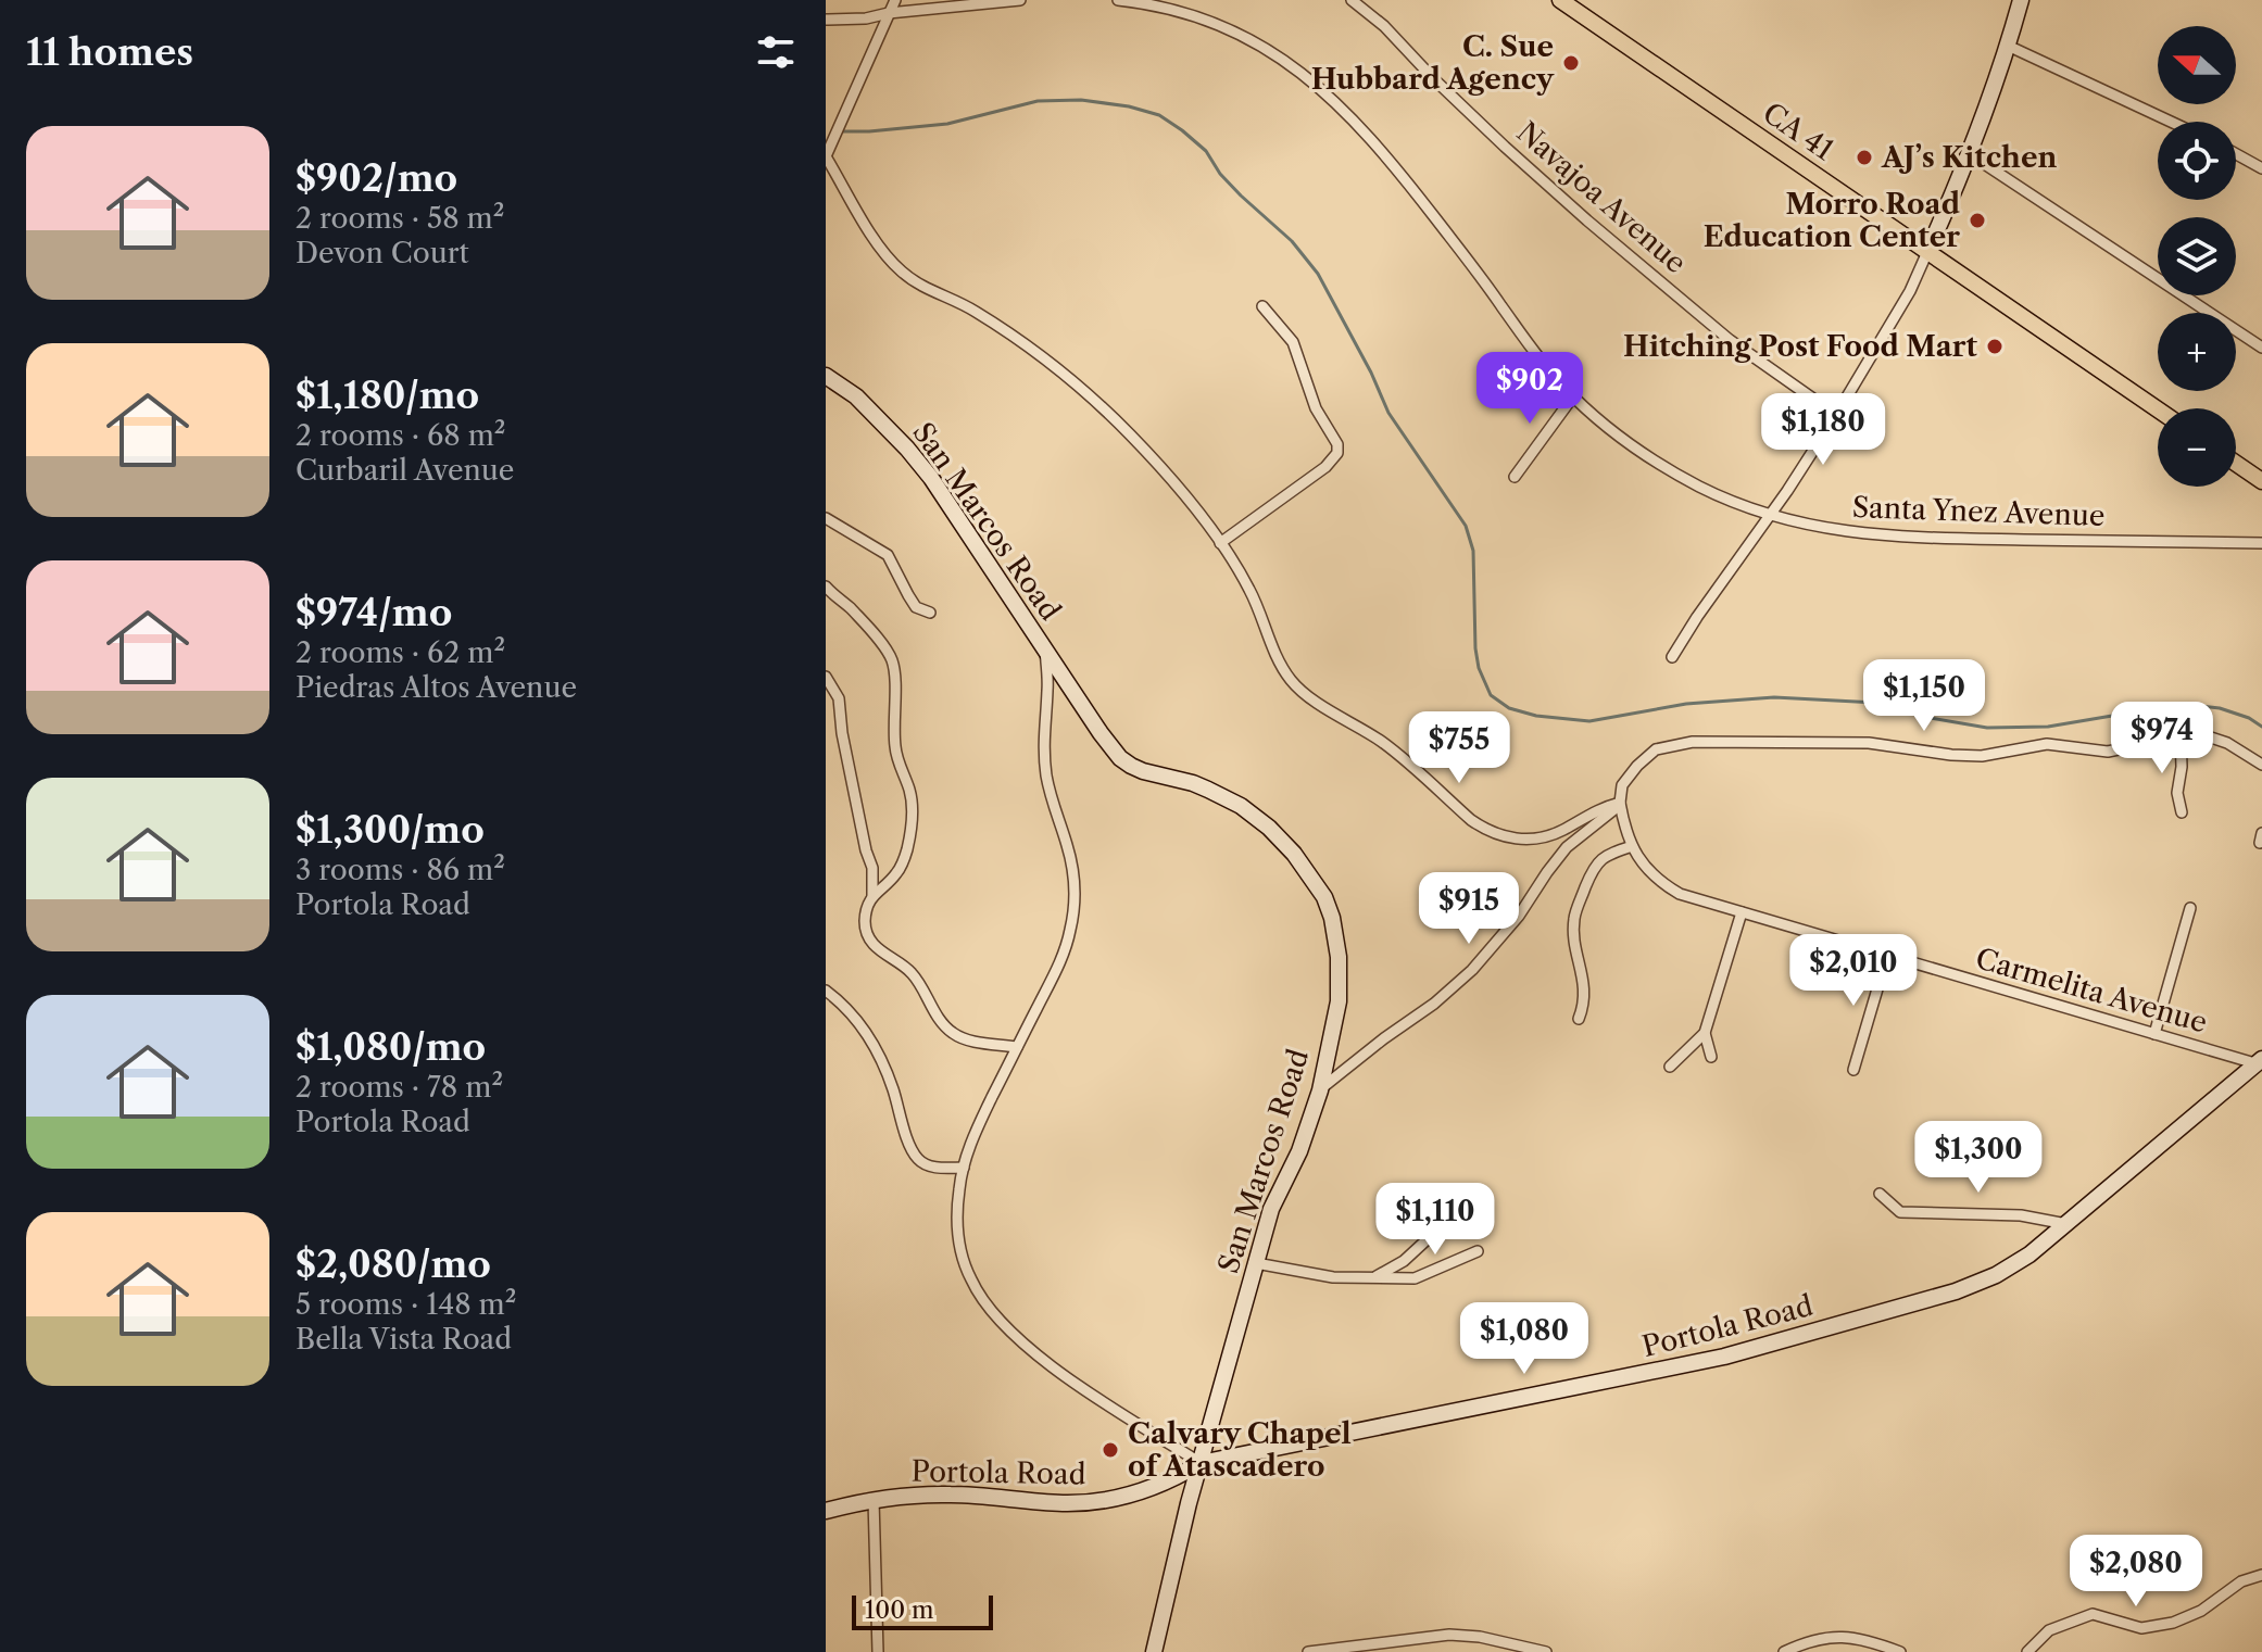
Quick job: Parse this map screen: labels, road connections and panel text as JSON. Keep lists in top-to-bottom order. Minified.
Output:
{"streets":{"main road":["CA 41"],"street":["Navajoa Avenue","Santa Ynez Avenue","San Marcos Road","Carmelita Avenue","Portola Road"]},"crossings":[["San Marcos Road","Portola Road"],["Carmelita Avenue","Portola Road"]],"places":["C. Sue Hubbard Agency","AJ’s Kitchen","Morro Road Education Center","Hitching Post Food Mart","Calvary Chapel of Atascadero"],"scale_bar":"100 m","north":"left","page":{"heading":"11 homes","map_buttons":["+","−"],"list":[{"name":"$902/mo","note":"2 rooms · 58 m² · Devon Court"},{"name":"$1,180/mo","note":"2 rooms · 68 m² · Curbaril Avenue"},{"name":"$974/mo","note":"2 rooms · 62 m² · Piedras Altos Avenue"},{"name":"$1,300/mo","note":"3 rooms · 86 m² · Portola Road"},{"name":"$1,080/mo","note":"2 rooms · 78 m² · Portola Road"},{"name":"$2,080/mo","note":"5 rooms · 148 m² · Bella Vista Road"}],"price":["$902","$1,180","$1,150","$974","$755","$915","$2,010","$1,300","$1,110","$1,080","$2,080"],"scale":"100 m"}}
